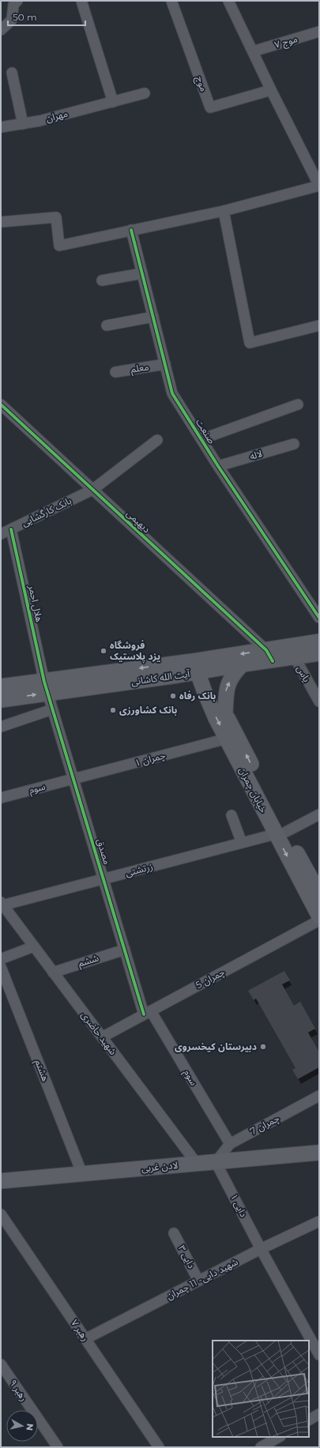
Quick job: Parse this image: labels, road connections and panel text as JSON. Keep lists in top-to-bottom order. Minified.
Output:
{"streets":{"main road":["آیت الله کاشانی","خیابان چمران","لادن غربی"],"street":["موج ۷","موج","مهران","معلم","صنعت","لاله","بانک کارگشایی","دیهیمی","هلال احمر","یاس","چمران ۱","سوم","مصدق","زرتشتی","ششم","چمران 5","شهید حاضری","هشتم","چمران 7","دایی ۱","دایی ۳","شهید دایی- 11 چمران","رهبر ۷","رهبر ۹"]},"crossings":[["معلم","صنعت"],["صنعت","لاله"],["بانک کارگشایی","دیهیمی"],["بانک کارگشایی","هلال احمر"],["دیهیمی","آیت الله کاشانی"],["هلال احمر","آیت الله کاشانی"],["هلال احمر","مصدق"],["یاس","آیت الله کاشانی"],["آیت الله کاشانی","خیابان چمران"],["آیت الله کاشانی","مصدق"],["چمران ۱","سوم"],["چمران ۱","خیابان چمران"],["چمران ۱","مصدق"],["سوم","مصدق"],["سوم","چمران 5"],["سوم","چمران 7"],["خیابان چمران","زرتشتی"],["مصدق","زرتشتی"],["مصدق","ششم"],["مصدق","چمران 5"],["زرتشتی","شهید حاضری"],["ششم","شهید حاضری"],["چمران 5","شهید حاضری"],["شهید حاضری","لادن غربی"],["هشتم","لادن غربی"],["چمران 7","لادن غربی"],["چمران 7","دایی ۱"],["لادن غربی","دایی ۱"],["دایی ۱","شهید دایی- 11 چمران"],["دایی ۳","شهید دایی- 11 چمران"],["شهید دایی- 11 چمران","رهبر ۷"]],"places":["فروشگاه یزد پلاستیک","بانک رفاه","بانک کشاورزی","دبیرستان کیخسروی"],"scale_bar":"50 m","north":"right"}
